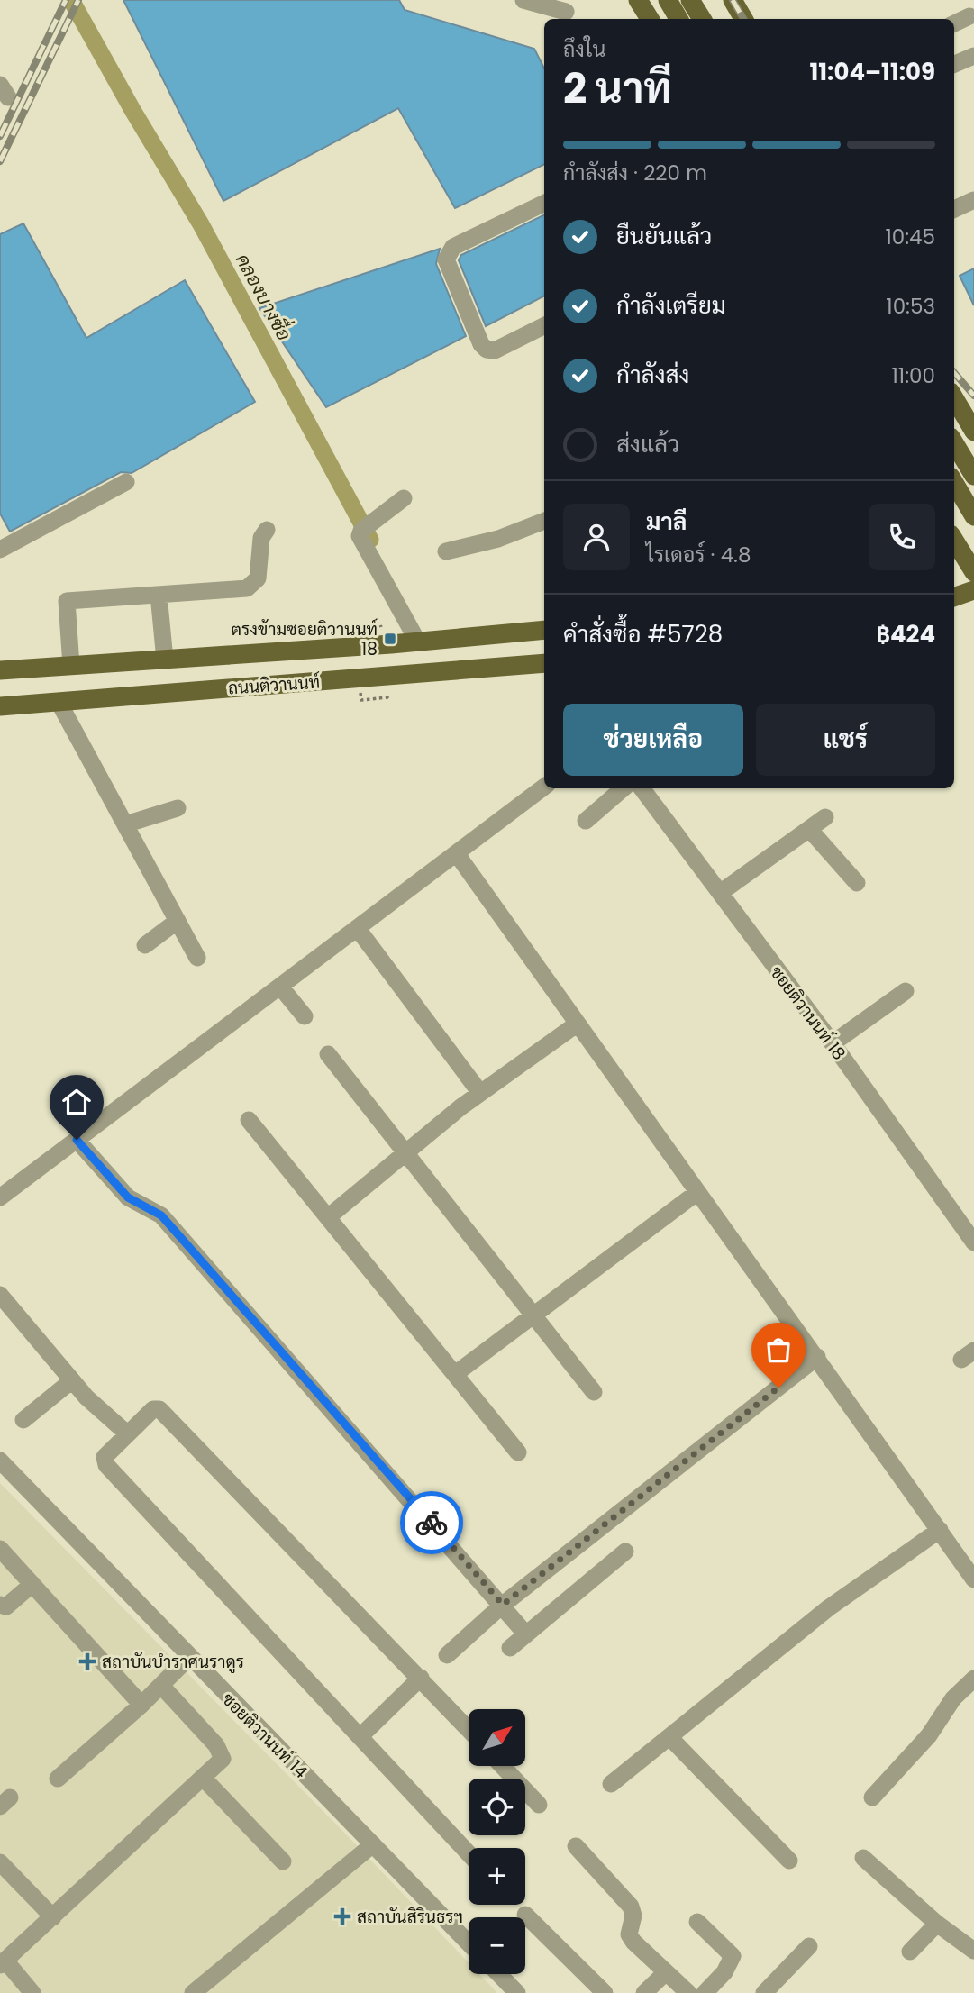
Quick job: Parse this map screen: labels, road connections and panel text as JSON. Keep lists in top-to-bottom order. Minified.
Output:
{"streets":{"main road":["ถนนติวานนท์"],"street":["ซอยติวานนท์ 18","ซอยติวานนท์ 14"]},"water":["คลองบางซื่อ"],"places":{"transit":["ตรงข้ามซอยติวานนท์ 18"],"health":["สถาบันบำราศนราดูร","สถาบันสิรินธรฯ"]},"north":"top right","page":{"heading":["2 นาที","ถึงใน","11:04–11:09"],"panel":["มาลี","ไรเดอร์ · 4.8","คำสั่งซื้อ #5728","฿424"],"bar":"กำลังส่ง · 220 m","list":[["ยืนยันแล้ว","10:45"],["กำลังเตรียม","10:53"],["กำลังส่ง","11:00"],"ส่งแล้ว"],"buttons":["ช่วยเหลือ","แชร์"],"map_buttons":["+","−"]}}
